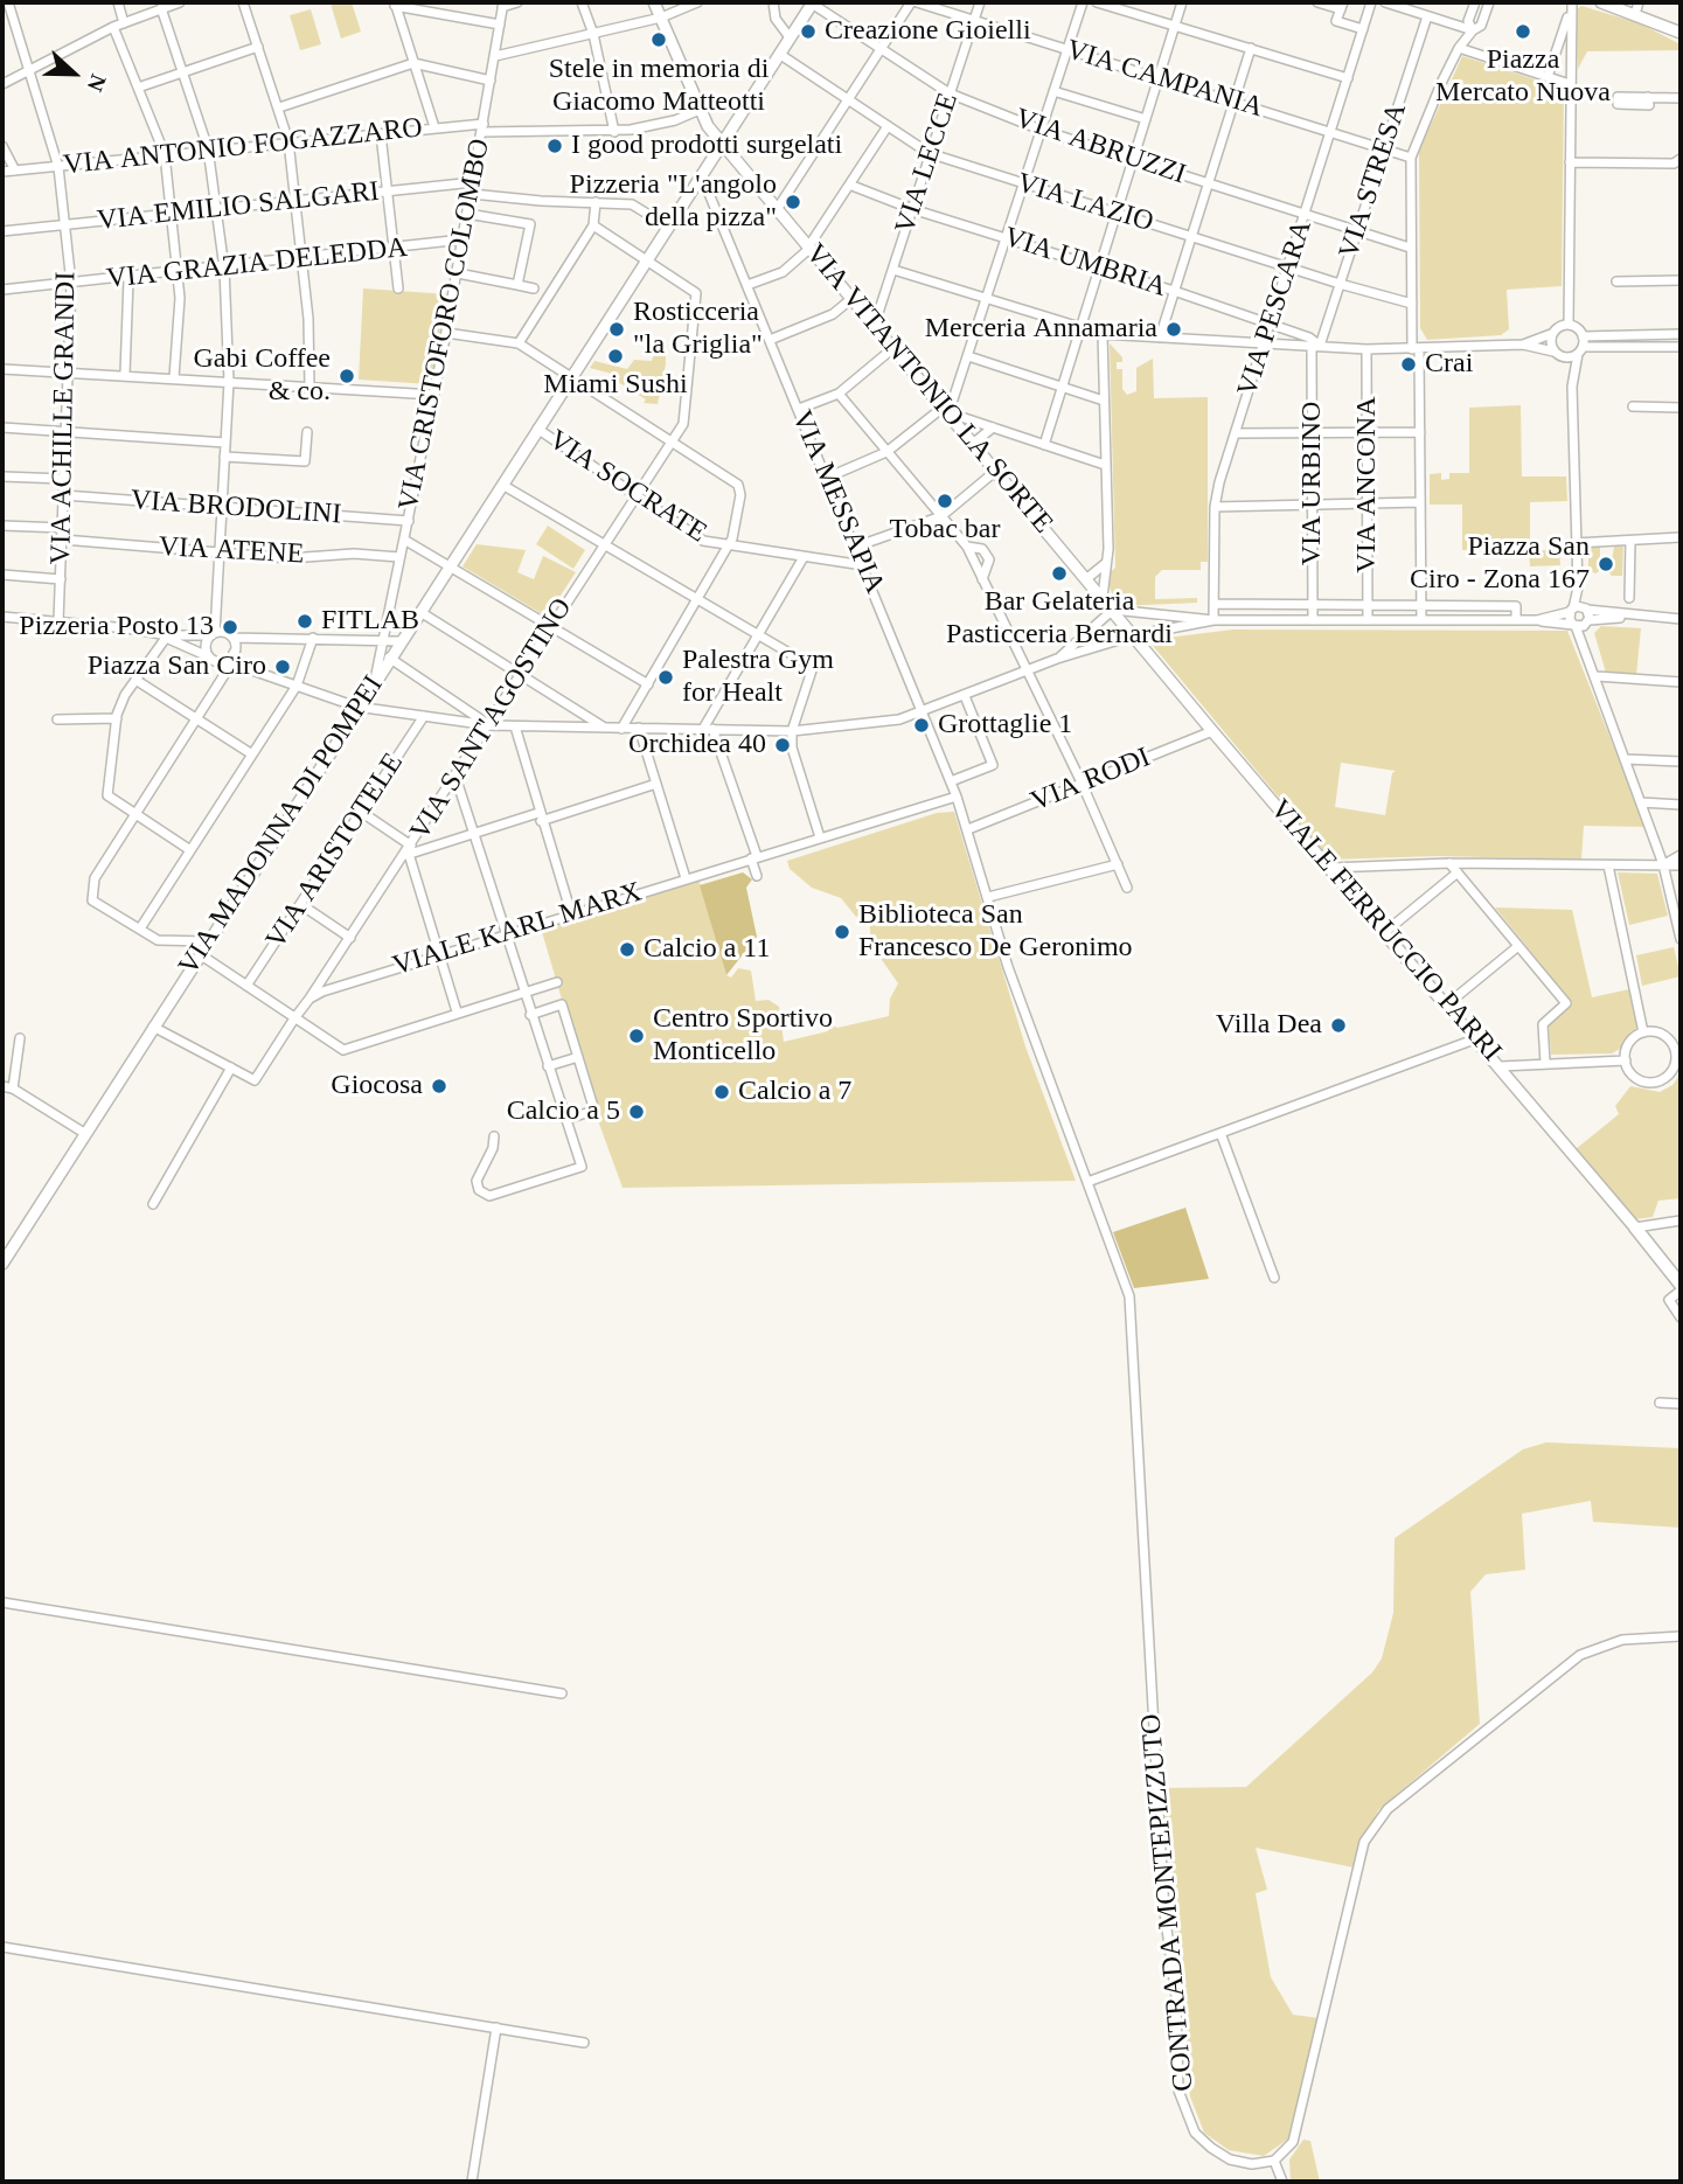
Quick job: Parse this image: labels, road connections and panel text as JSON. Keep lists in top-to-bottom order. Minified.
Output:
{"streets":{"street":["VIA CAMPANIA","VIA ANTONIO FOGAZZARO","VIA ABRUZZI","VIA LECCE","VIA STRESA","VIA LAZIO","VIA EMILIO SALGARI","VIA UMBRIA","VIA GRAZIA DELEDDA","VIA PESCARA","VIA CRISTOFORO COLOMBO","VIA VITANTONIO LA SORTE","VIA ACHILLE GRANDI","VIA URBINO","VIA ANCONA","VIA SOCRATE","VIA MESSAPIA","VIA BRODOLINI","VIA ATENE","VIA SANT'AGOSTINO","VIA RODI","VIA MADONNA DI POMPEI","VIA ARISTOTELE","VIALE KARL MARX","VIALE FERRUCCIO PARRI","CONTRADA MONTEPIZZUTO"]},"crossings":[["VIA CAMPANIA","VIA LECCE"],["VIA CAMPANIA","VIA STRESA"],["VIA CAMPANIA","VIA PESCARA"],["VIA ANTONIO FOGAZZARO","VIA CRISTOFORO COLOMBO"],["VIA ANTONIO FOGAZZARO","VIA VITANTONIO LA SORTE"],["VIA ANTONIO FOGAZZARO","VIA ACHILLE GRANDI"],["VIA ABRUZZI","VIA LECCE"],["VIA ABRUZZI","VIA STRESA"],["VIA ABRUZZI","VIA PESCARA"],["VIA ABRUZZI","VIA MADONNA DI POMPEI"],["VIA LECCE","VIA LAZIO"],["VIA LECCE","VIA UMBRIA"],["VIA LECCE","VIA VITANTONIO LA SORTE"],["VIA STRESA","VIA LAZIO"],["VIA STRESA","VIA UMBRIA"],["VIA STRESA","VIA URBINO"],["VIA LAZIO","VIA PESCARA"],["VIA LAZIO","VIA MADONNA DI POMPEI"],["VIA EMILIO SALGARI","VIA CRISTOFORO COLOMBO"],["VIA EMILIO SALGARI","VIA ACHILLE GRANDI"],["VIA UMBRIA","VIA PESCARA"],["VIA UMBRIA","VIA URBINO"],["VIA GRAZIA DELEDDA","VIA CRISTOFORO COLOMBO"],["VIA GRAZIA DELEDDA","VIA ACHILLE GRANDI"],["VIA CRISTOFORO COLOMBO","VIA BRODOLINI"],["VIA CRISTOFORO COLOMBO","VIA ATENE"],["VIA CRISTOFORO COLOMBO","VIA MADONNA DI POMPEI"],["VIA VITANTONIO LA SORTE","VIA MADONNA DI POMPEI"],["VIA VITANTONIO LA SORTE","VIALE FERRUCCIO PARRI"],["VIA ACHILLE GRANDI","VIA BRODOLINI"],["VIA ACHILLE GRANDI","VIA ATENE"],["VIA SOCRATE","VIA MESSAPIA"],["VIA SOCRATE","VIA SANT'AGOSTINO"],["VIA SOCRATE","VIA MADONNA DI POMPEI"],["VIA MESSAPIA","VIA RODI"],["VIA MESSAPIA","VIA MADONNA DI POMPEI"],["VIA MESSAPIA","VIALE KARL MARX"],["VIA MESSAPIA","CONTRADA MONTEPIZZUTO"],["VIA SANT'AGOSTINO","VIA MADONNA DI POMPEI"],["VIA SANT'AGOSTINO","VIALE KARL MARX"],["VIA RODI","VIALE FERRUCCIO PARRI"]],"places":["Creazione Gioielli","Piazza Mercato Nuova","Stele in memoria di Giacomo Matteotti","I good prodotti surgelati","Pizzeria \"L'angolo della pizza\"","Rosticceria \"la Griglia\"","Merceria Annamaria","Miami Sushi","Crai","Gabi Coffee & co.","Tobac bar","Piazza San Ciro - Zona 167","Bar Gelateria Pasticceria Bernardi","FITLAB","Pizzeria Posto 13","Piazza San Ciro","Palestra Gym for Healt","Grottaglie 1","Orchidea 40","Biblioteca San Francesco De Geronimo","Calcio a 11","Villa Dea","Centro Sportivo Monticello","Giocosa","Calcio a 7","Calcio a 5"],"north":"right"}
